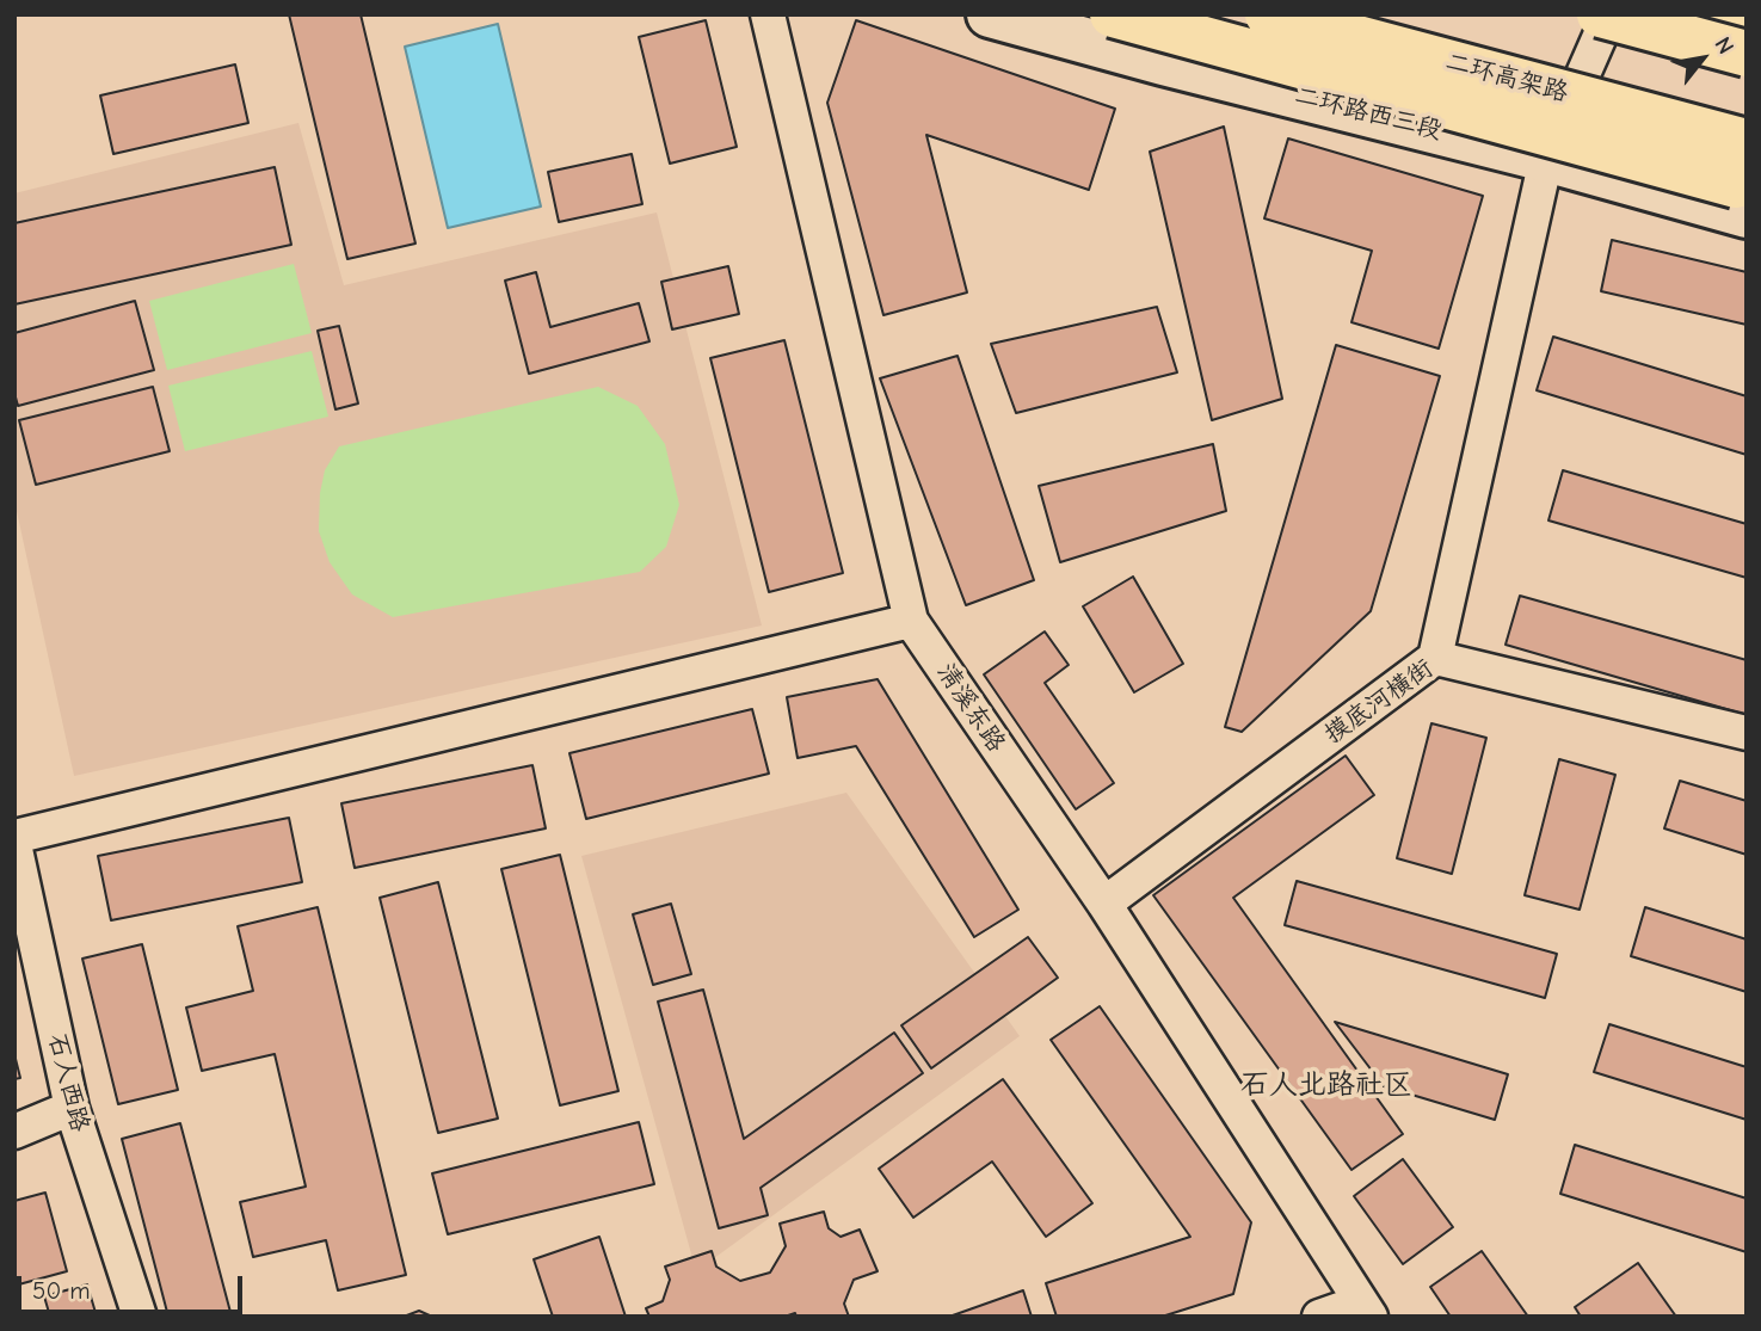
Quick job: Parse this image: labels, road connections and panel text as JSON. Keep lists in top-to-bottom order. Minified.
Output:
{"streets":{"highway":["二环高架路"],"main road":["二环路西三段"],"street":["摸底河横街","清溪东路","石人西路"]},"crossings":[["二环高架路","二环路西三段"],["摸底河横街","清溪东路"]],"districts":["石人北路社区"],"scale_bar":"50 m","north":"top right"}
